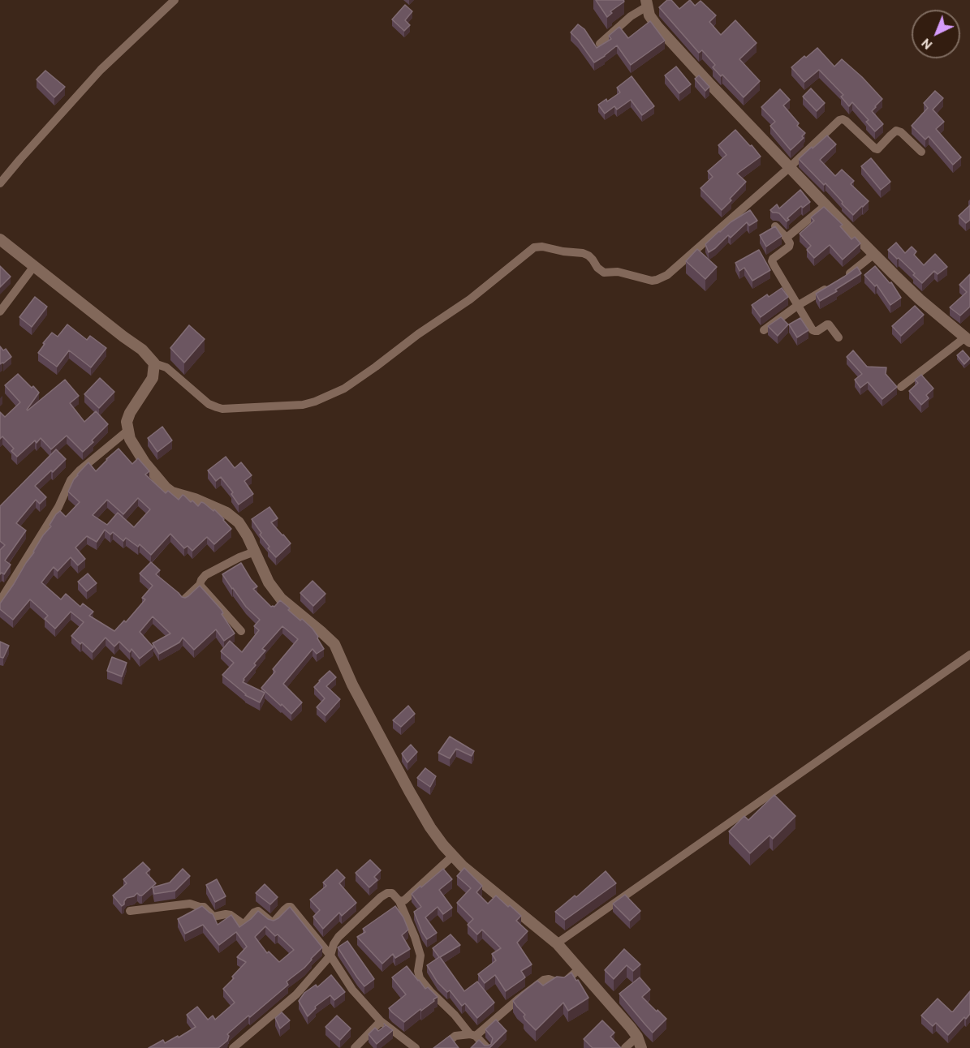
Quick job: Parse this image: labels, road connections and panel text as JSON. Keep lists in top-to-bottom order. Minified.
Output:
{"north":"bottom left"}
